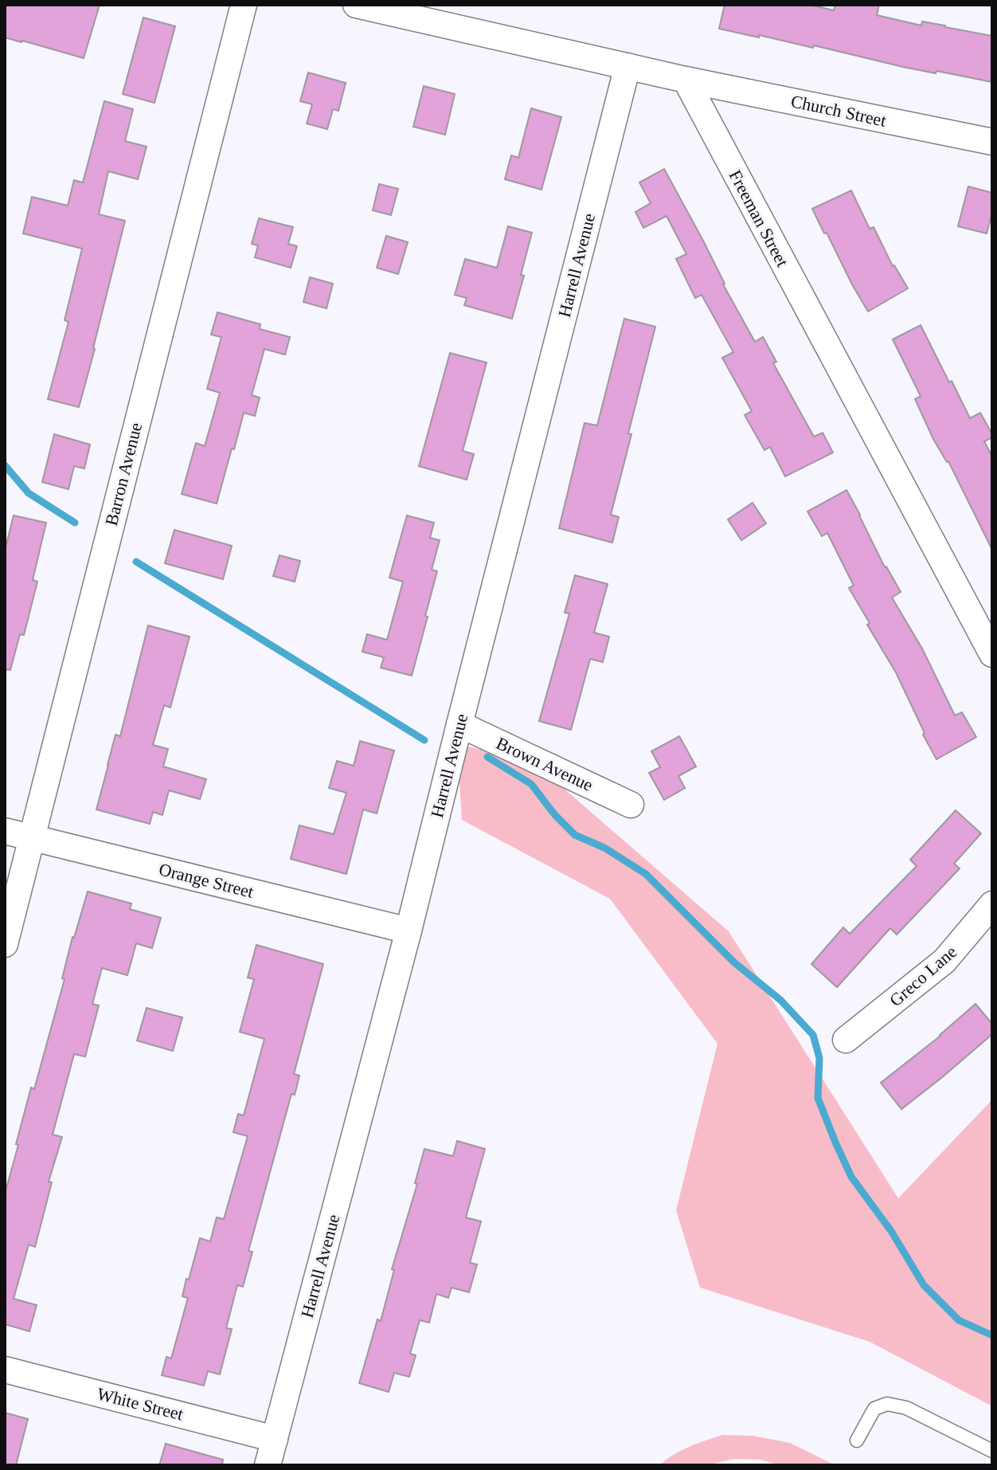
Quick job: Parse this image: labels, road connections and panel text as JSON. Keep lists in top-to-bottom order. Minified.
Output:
{"streets":{"street":["Church Street","Freeman Street","Harrell Avenue","Barron Avenue","Brown Avenue","Orange Street","Greco Lane","White Street"]},"crossings":[["Church Street","Freeman Street"],["Harrell Avenue","Brown Avenue"],["Harrell Avenue","Orange Street"],["Harrell Avenue","White Street"],["Barron Avenue","Orange Street"]]}
